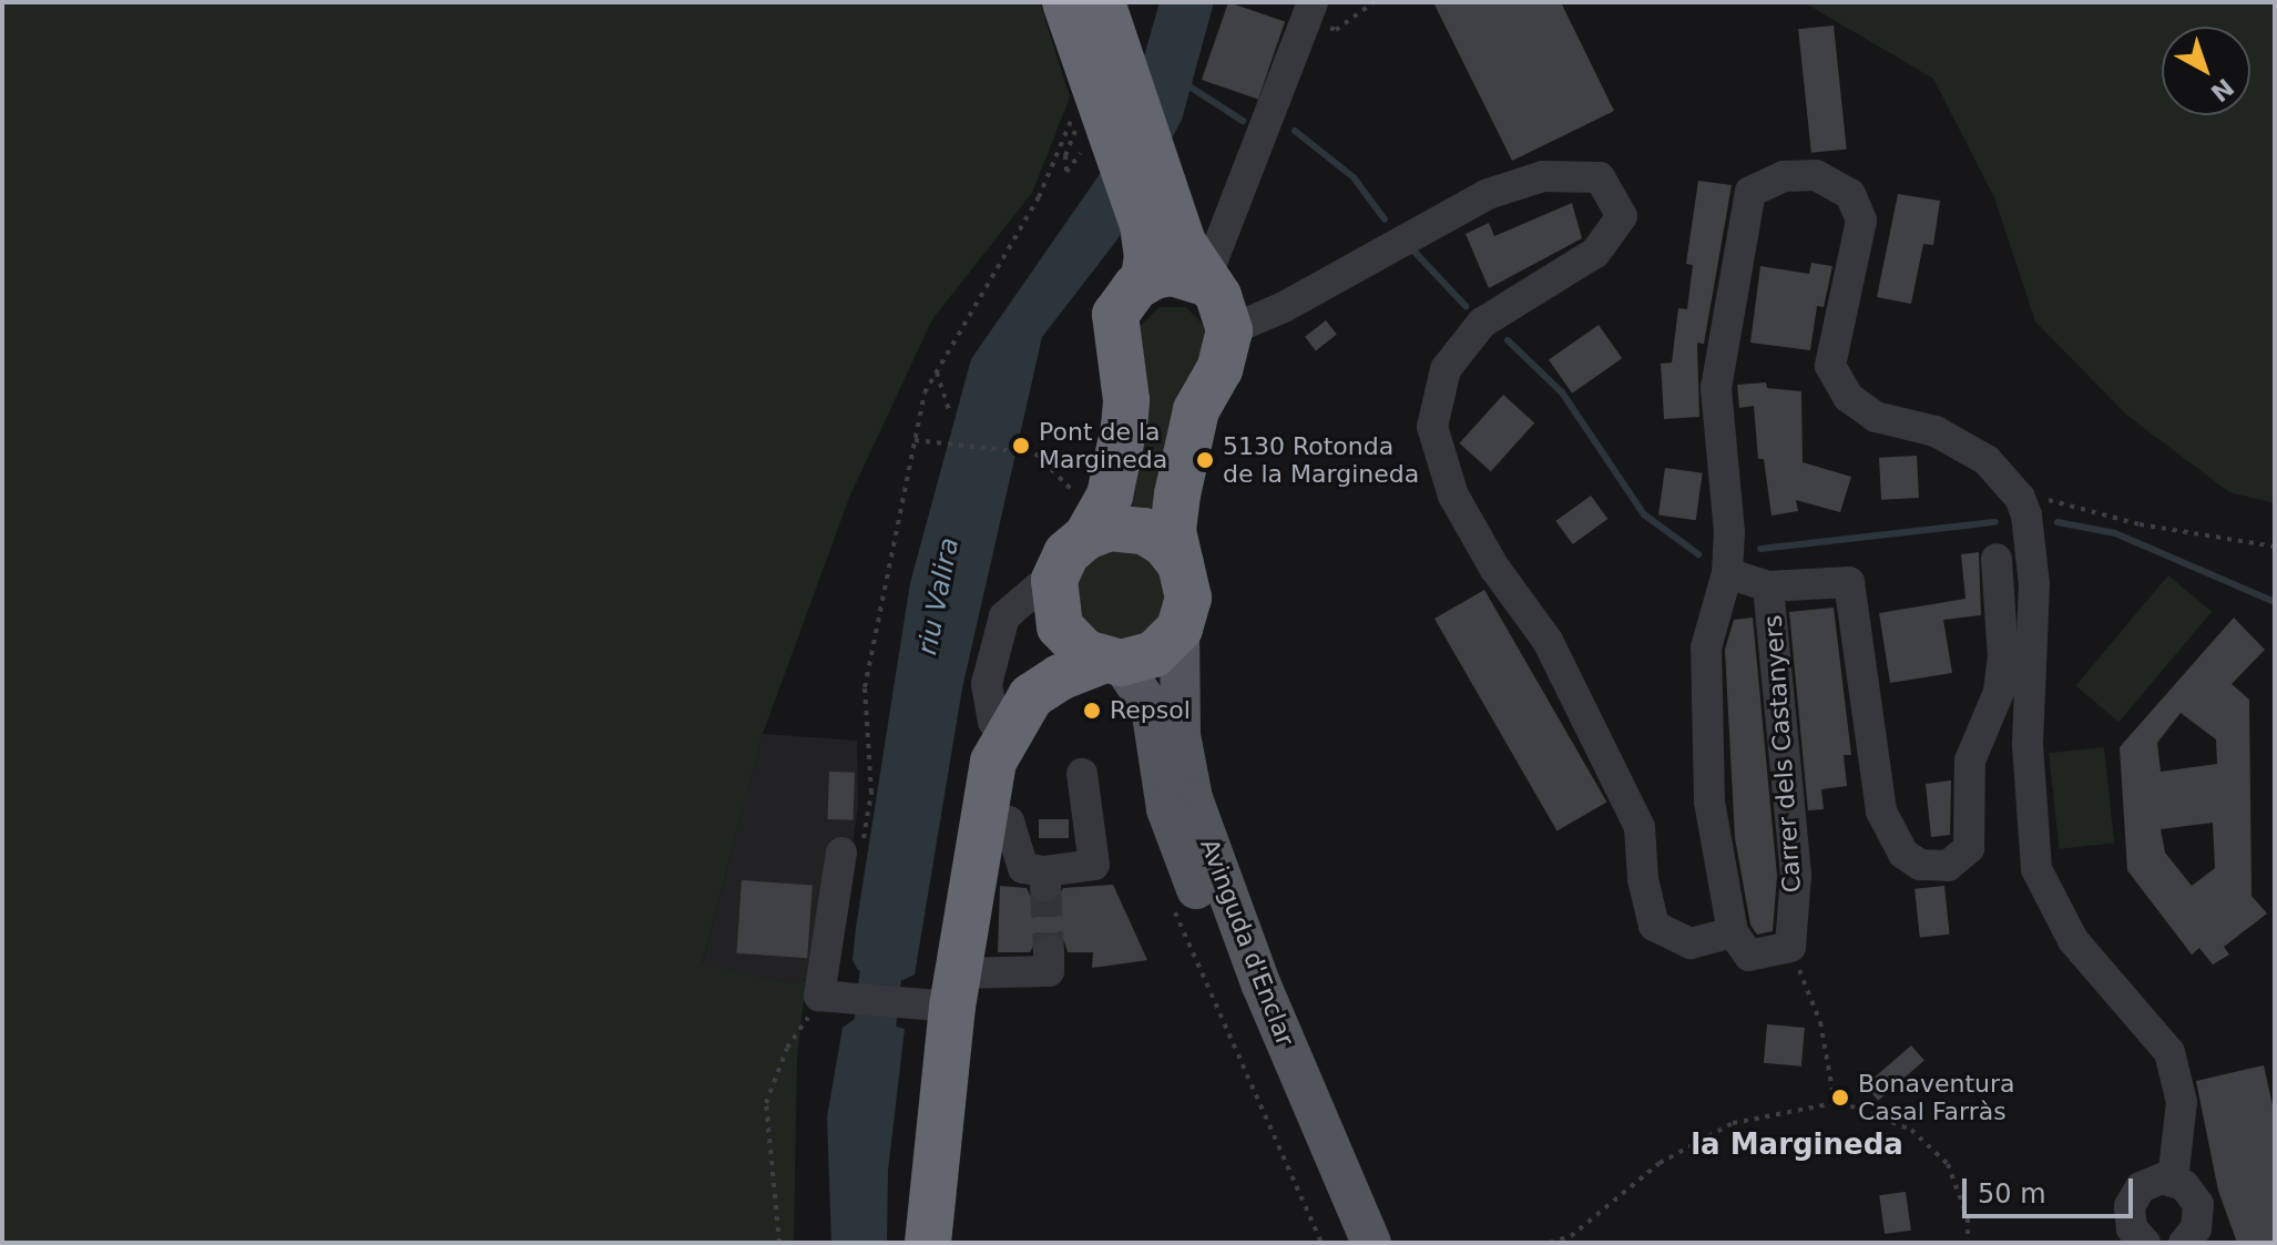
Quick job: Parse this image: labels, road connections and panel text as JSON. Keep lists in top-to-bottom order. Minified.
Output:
{"streets":{"main road":["Avinguda d'Enclar"],"street":["Carrer dels Castanyers"]},"districts":["la Margineda"],"water":["riu Valira"],"places":["Pont de la Margineda","5130 Rotonda de la Margineda","Repsol","Bonaventura Casal Farràs"],"scale_bar":"50 m","north":"bottom right"}
